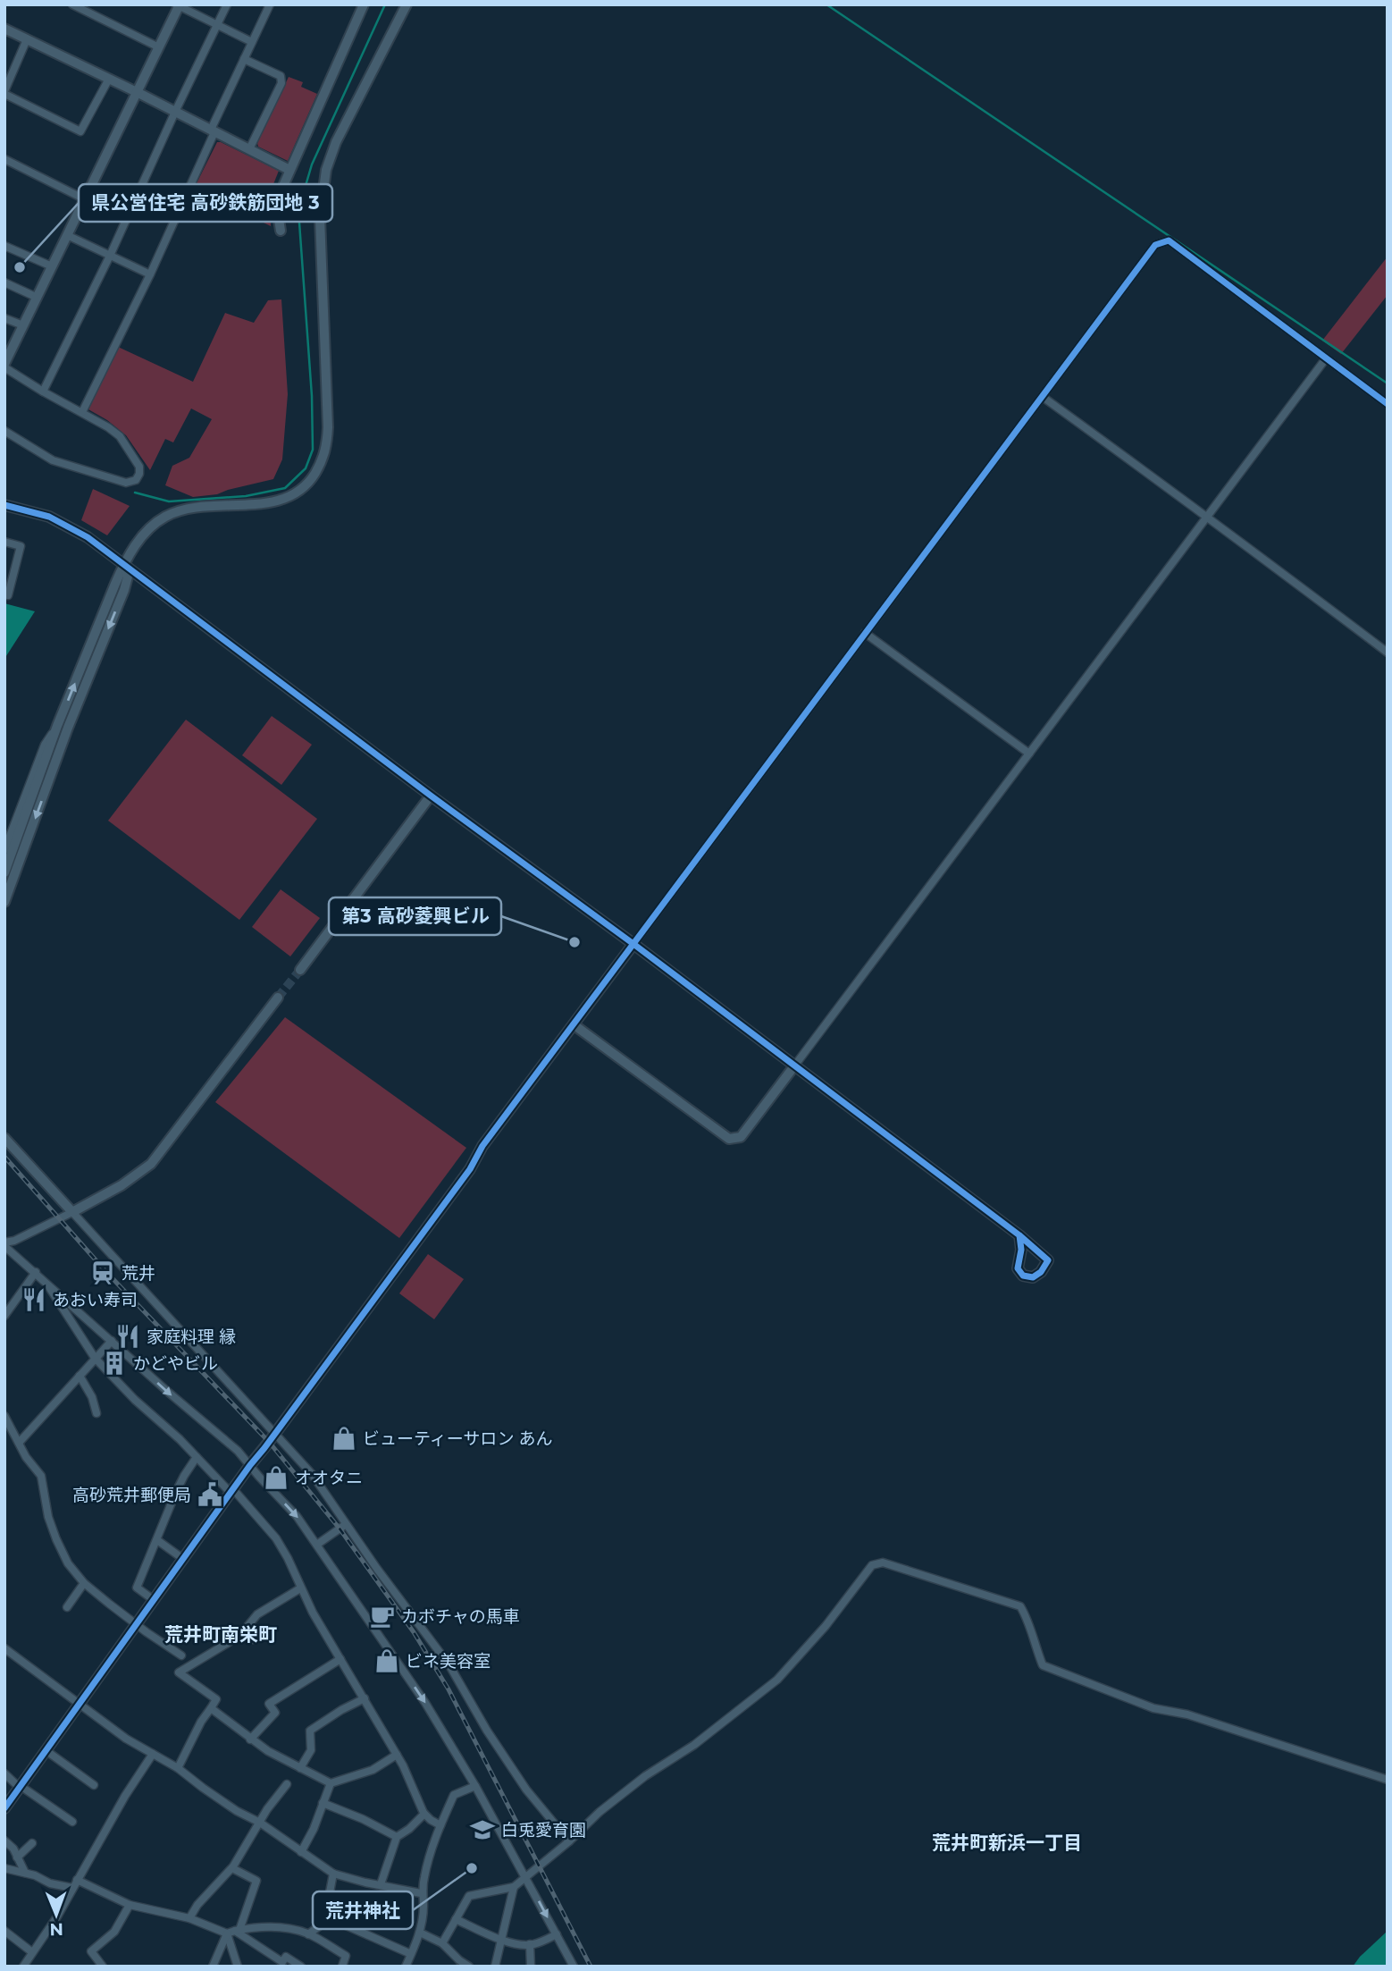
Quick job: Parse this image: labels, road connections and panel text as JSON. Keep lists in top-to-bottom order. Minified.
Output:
{"districts":["荒井町南栄町","荒井町新浜一丁目"],"places":{"other":["県公営住宅 高砂鉄筋団地 3","第3 高砂菱興ビル","荒井神社"],"station":["荒井"],"restaurant":["あおい寿司","家庭料理 縁"],"building":["かどやビル"],"shop":["ビューティーサロン あん","オオタニ","ビネ美容室"],"public building":["高砂荒井郵便局"],"cafe":["カボチャの馬車"],"school or university":["白兎愛育園"]},"north":"bottom"}
